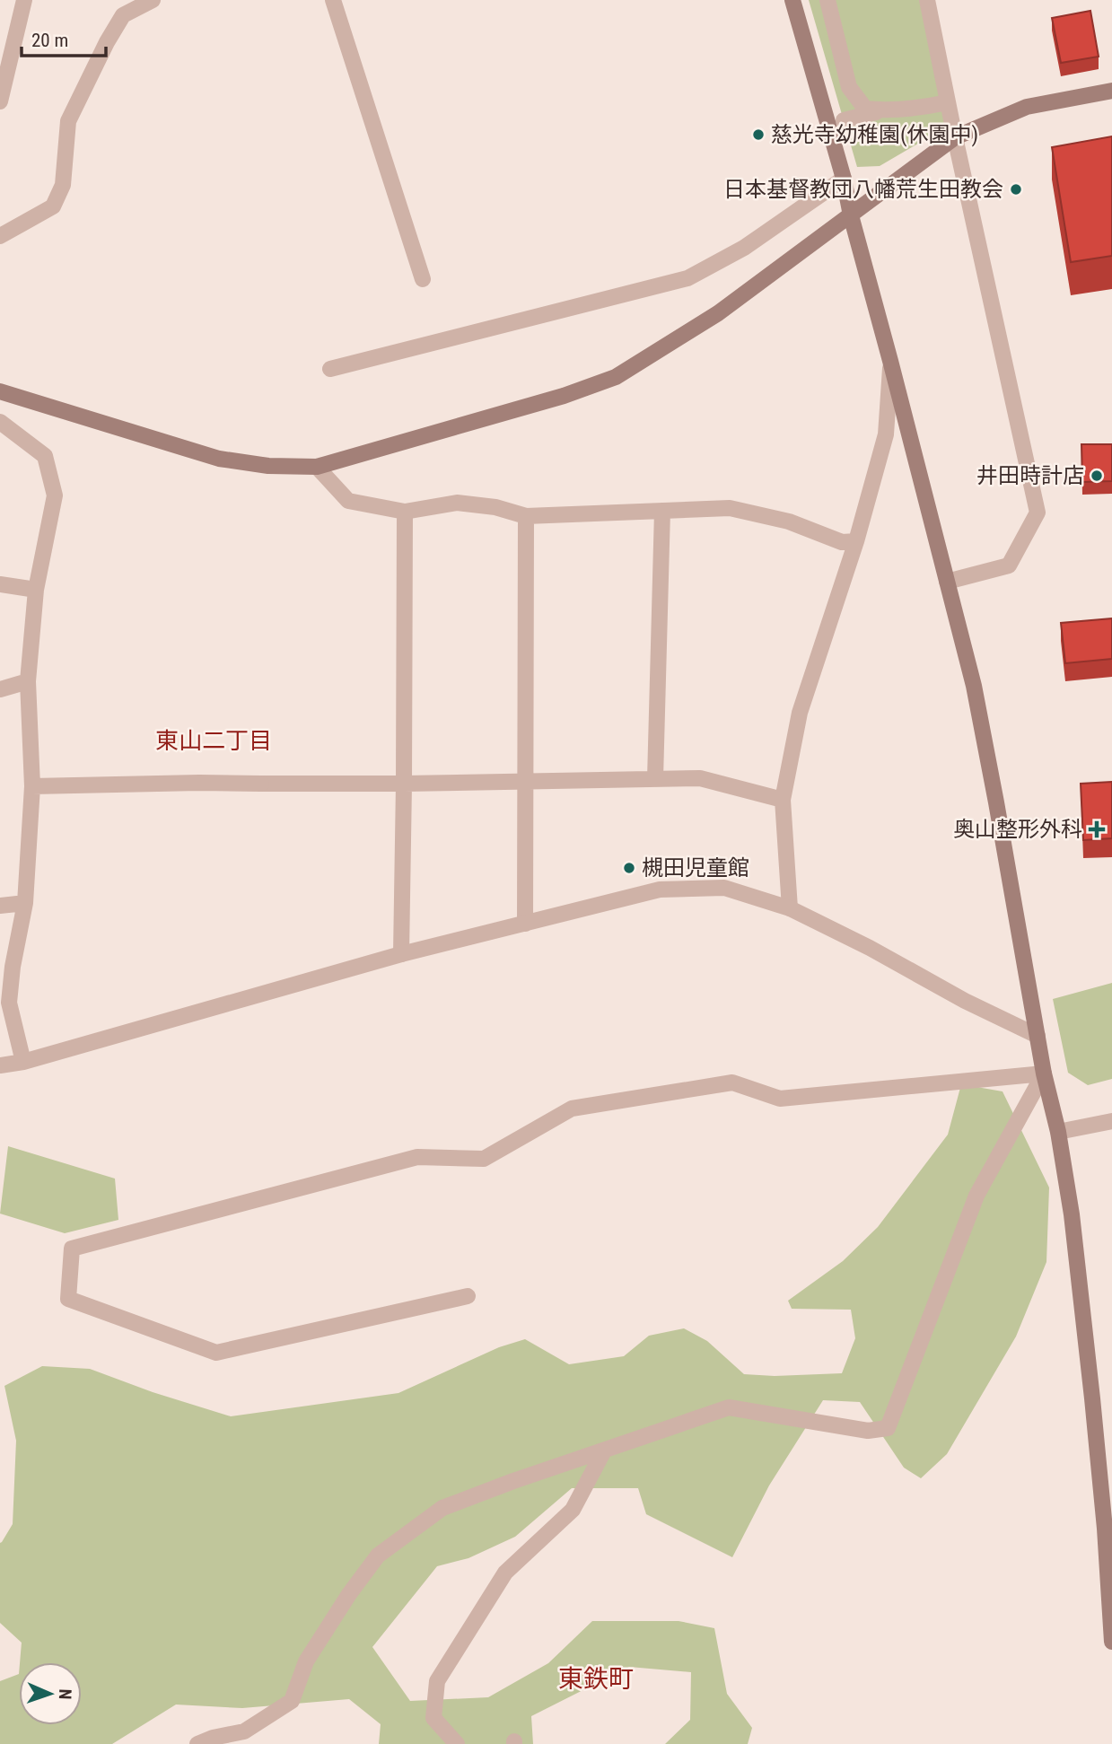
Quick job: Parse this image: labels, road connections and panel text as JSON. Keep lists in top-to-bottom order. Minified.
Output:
{"districts":["東山二丁目","東鉄町"],"places":{"other":["慈光寺幼稚園(休園中)","日本基督教団八幡荒生田教会","井田時計店","槻田児童館"],"health":["奥山整形外科"]},"scale_bar":"20 m","north":"right"}
